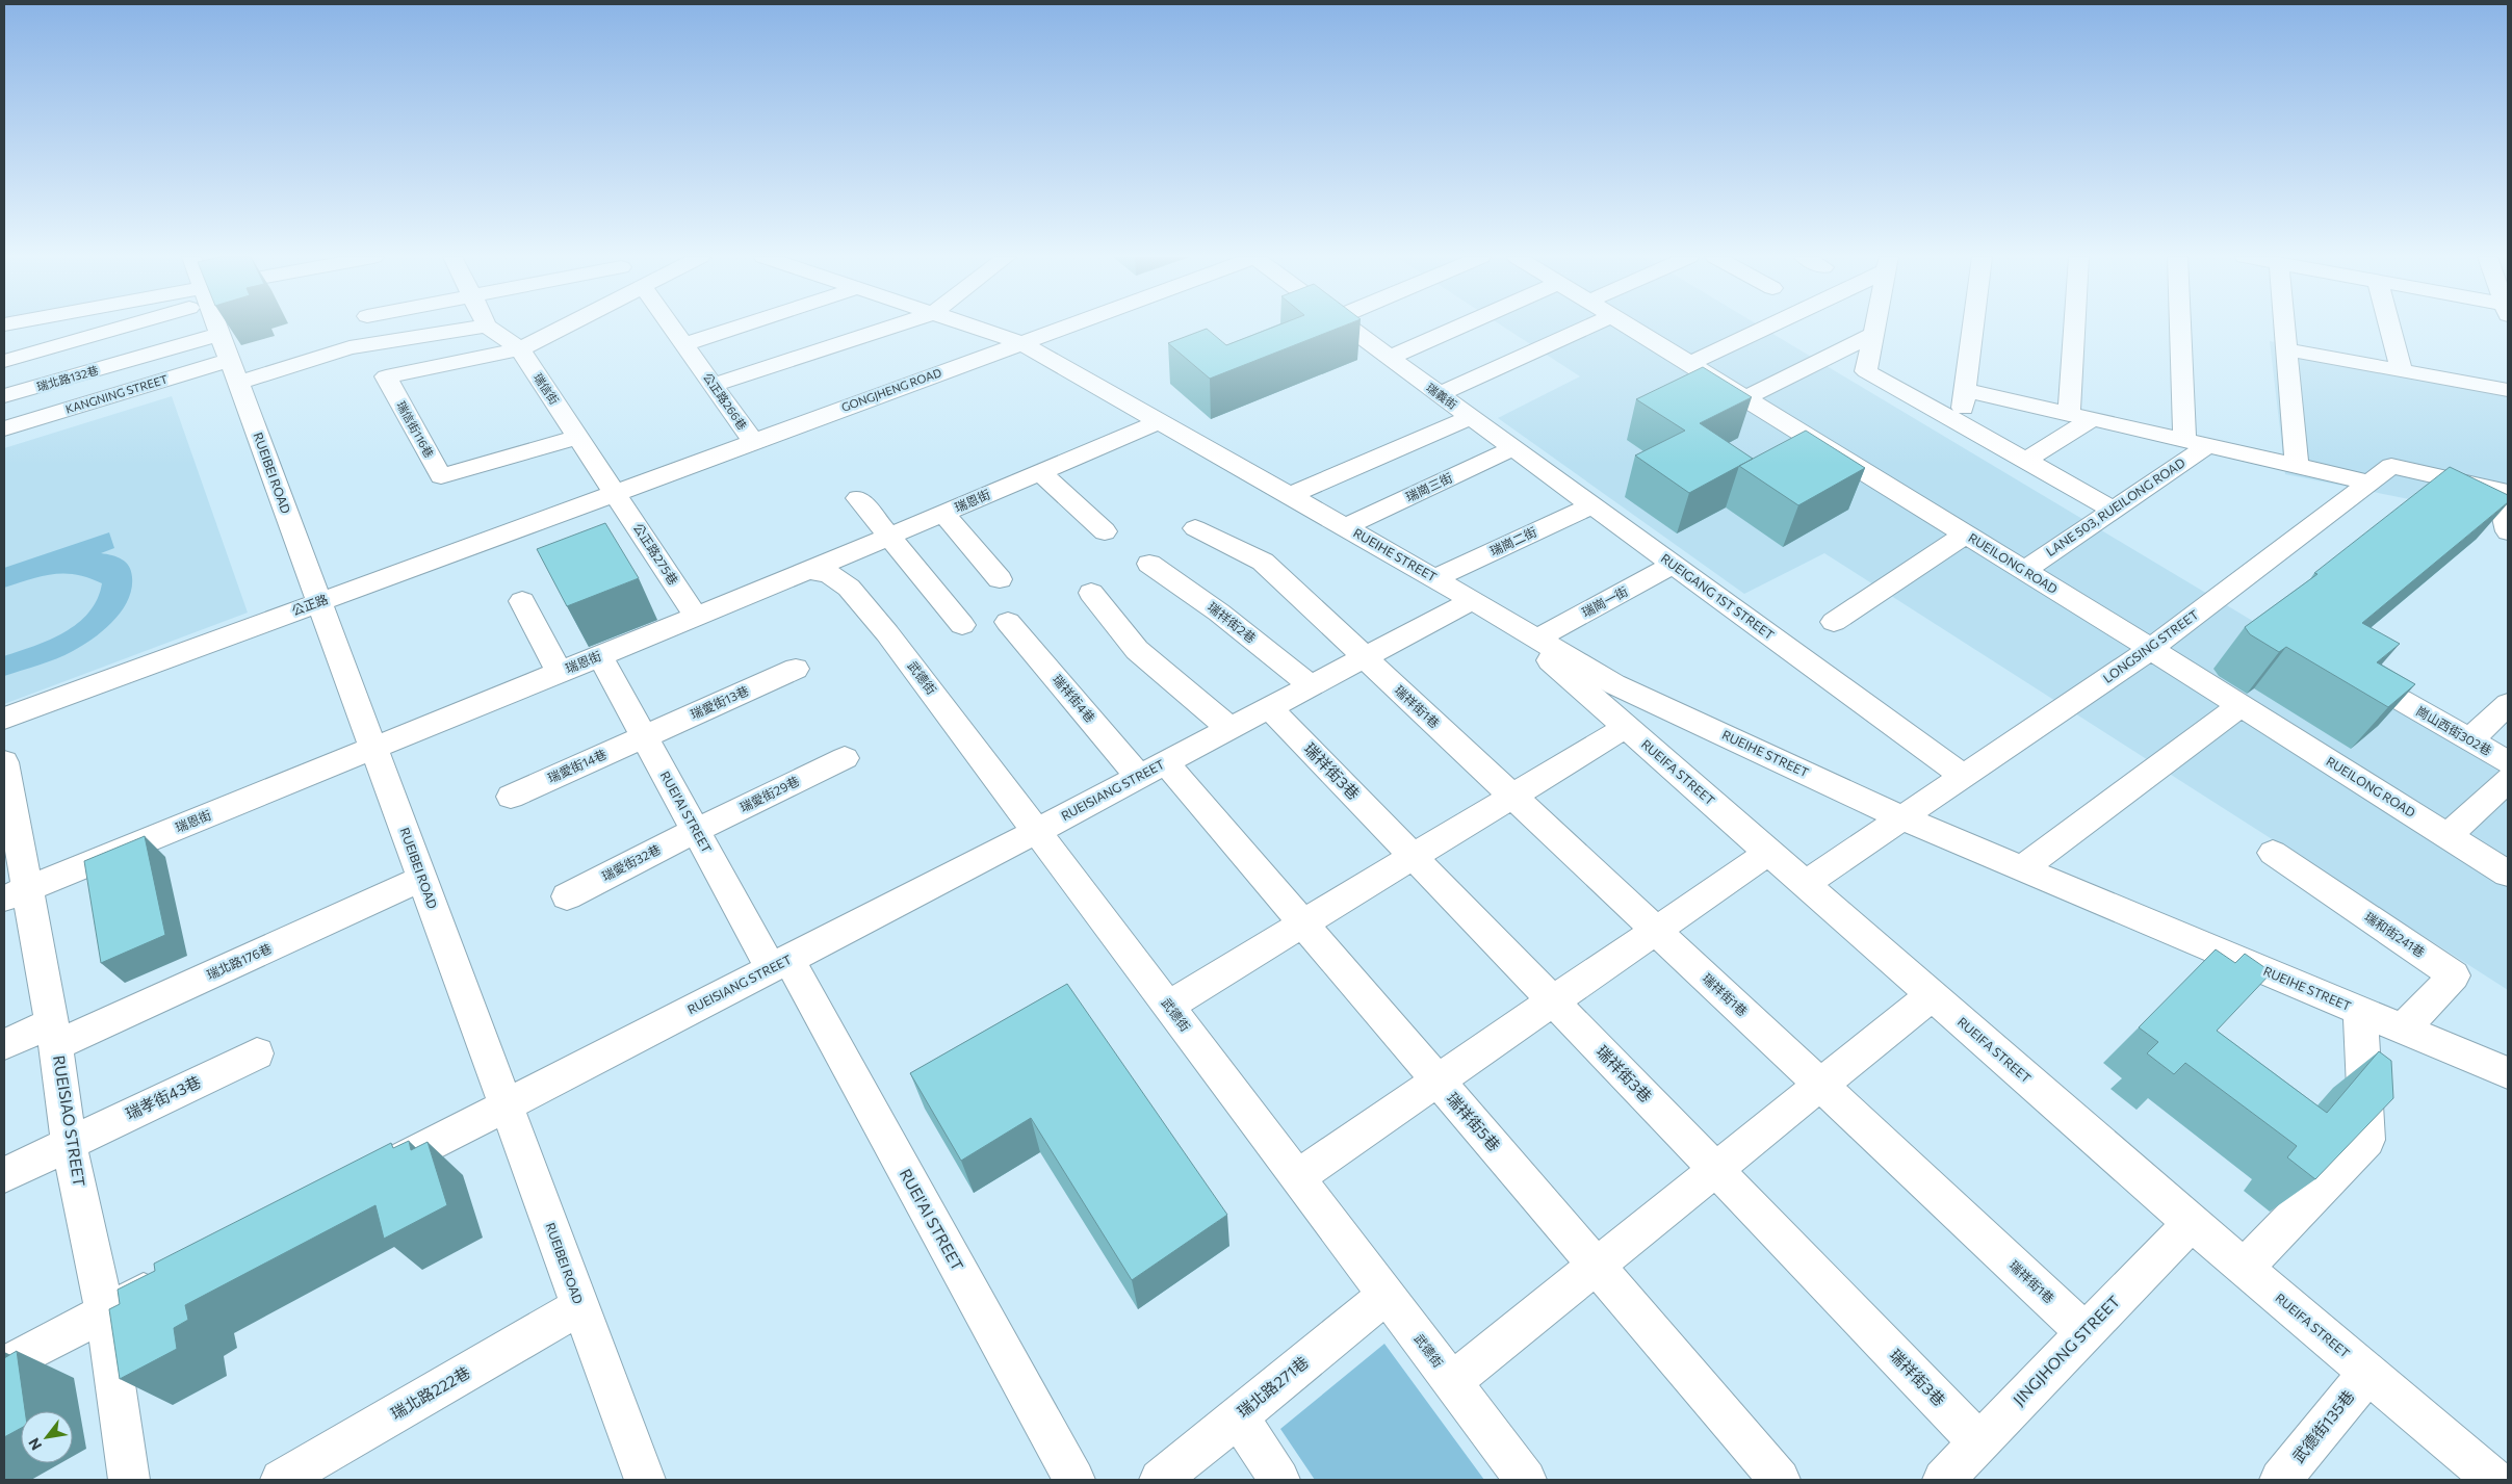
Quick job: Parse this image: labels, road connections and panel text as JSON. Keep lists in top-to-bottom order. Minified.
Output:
{"streets":{"street":["瑞北路132巷","瑞信街","GONGJHENG ROAD","KANGNING STREET","瑞義街","公正路266巷","瑞信街116巷","RUEIBEI ROAD","瑞崗三街","瑞恩街","LANE 503, RUEILONG ROAD","瑞崗二街","公正路275巷","RUEIHE STREET","RUEILONG ROAD","RUEIGANG 1ST STREET","瑞崗一街","公正路","瑞祥街2巷","LONGSING STREET","武德街","瑞祥街4巷","瑞愛街13巷","瑞祥街1巷","崗山西街302巷","瑞愛街14巷","瑞祥街3巷","RUEIFA STREET","RUEISIANG STREET","瑞愛街29巷","RUEI'AI STREET","瑞愛街32巷","瑞和街241巷","瑞北路176巷","瑞孝街43巷","RUEISIAO STREET","瑞祥街5巷","JINGJHONG STREET","瑞北路271巷","瑞北路222巷","武德街135巷"]},"crossings":[["瑞北路132巷","KANGNING STREET"],["瑞北路132巷","RUEIBEI ROAD"],["瑞信街","GONGJHENG ROAD"],["瑞信街","瑞信街116巷"],["瑞信街","公正路275巷"],["瑞信街","公正路"],["GONGJHENG ROAD","公正路266巷"],["GONGJHENG ROAD","公正路275巷"],["GONGJHENG ROAD","RUEIHE STREET"],["GONGJHENG ROAD","公正路"],["KANGNING STREET","RUEIBEI ROAD"],["瑞義街","RUEIHE STREET"],["瑞義街","RUEIGANG 1ST STREET"],["RUEIBEI ROAD","瑞恩街"],["RUEIBEI ROAD","公正路"],["RUEIBEI ROAD","RUEISIANG STREET"],["RUEIBEI ROAD","瑞北路176巷"],["RUEIBEI ROAD","瑞北路222巷"],["瑞崗三街","RUEIHE STREET"],["瑞崗三街","RUEIGANG 1ST STREET"],["瑞恩街","公正路275巷"],["瑞恩街","RUEIHE STREET"],["瑞恩街","武德街"],["瑞恩街","RUEI'AI STREET"],["瑞恩街","RUEISIAO STREET"],["LANE 503, RUEILONG ROAD","RUEILONG ROAD"],["瑞崗二街","RUEIHE STREET"],["瑞崗二街","RUEIGANG 1ST STREET"],["公正路275巷","公正路"],["RUEIHE STREET","瑞崗一街"],["RUEIHE STREET","LONGSING STREET"],["RUEIHE STREET","RUEIFA STREET"],["RUEIHE STREET","RUEISIANG STREET"],["RUEIHE STREET","瑞和街241巷"],["RUEILONG ROAD","LONGSING STREET"],["RUEIGANG 1ST STREET","瑞崗一街"],["RUEIGANG 1ST STREET","LONGSING STREET"],["瑞祥街2巷","RUEISIANG STREET"],["LONGSING STREET","RUEIFA STREET"],["武德街","RUEISIANG STREET"],["武德街","瑞北路271巷"],["瑞祥街4巷","RUEISIANG STREET"],["瑞祥街4巷","瑞祥街5巷"],["瑞愛街13巷","瑞愛街14巷"],["瑞愛街13巷","RUEI'AI STREET"],["瑞祥街1巷","RUEISIANG STREET"],["瑞祥街1巷","JINGJHONG STREET"],["瑞愛街14巷","RUEI'AI STREET"],["瑞祥街3巷","RUEISIANG STREET"],["瑞祥街3巷","JINGJHONG STREET"],["RUEIFA STREET","RUEISIANG STREET"],["RUEIFA STREET","JINGJHONG STREET"],["RUEIFA STREET","武德街135巷"],["RUEISIANG STREET","RUEI'AI STREET"],["RUEISIANG STREET","瑞祥街5巷"],["瑞愛街29巷","RUEI'AI STREET"],["瑞愛街29巷","瑞愛街32巷"],["RUEI'AI STREET","瑞愛街32巷"],["瑞北路176巷","RUEISIAO STREET"],["瑞孝街43巷","RUEISIAO STREET"]],"north":"bottom left"}
